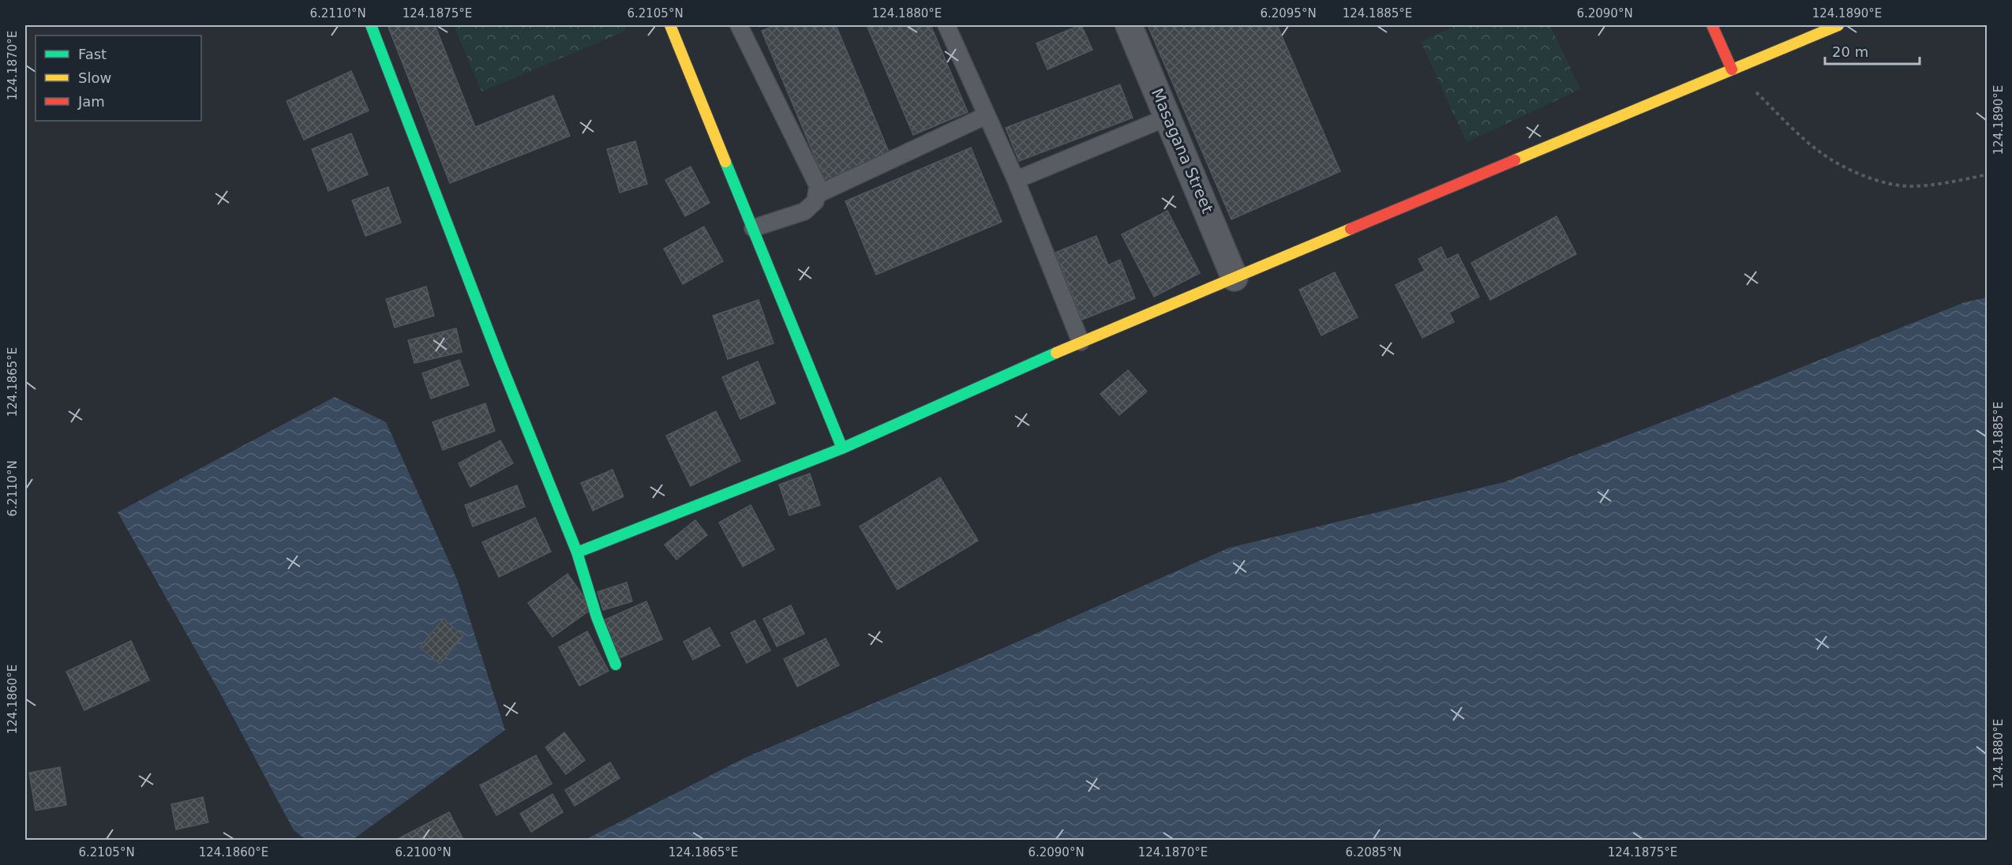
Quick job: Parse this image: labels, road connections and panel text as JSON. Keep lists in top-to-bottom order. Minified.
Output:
{"streets":{"street":["Masagana Street"]},"legend":["Fast","Slow","Jam"],"scale_bar":"20 m","coordinates":["6.2110°N","124.1875°E","6.2105°N","124.1880°E","6.2095°N","124.1885°E","6.2090°N","124.1890°E","124.1870°E","124.1865°E","124.1860°E","6.2100°N","6.2085°N"]}
